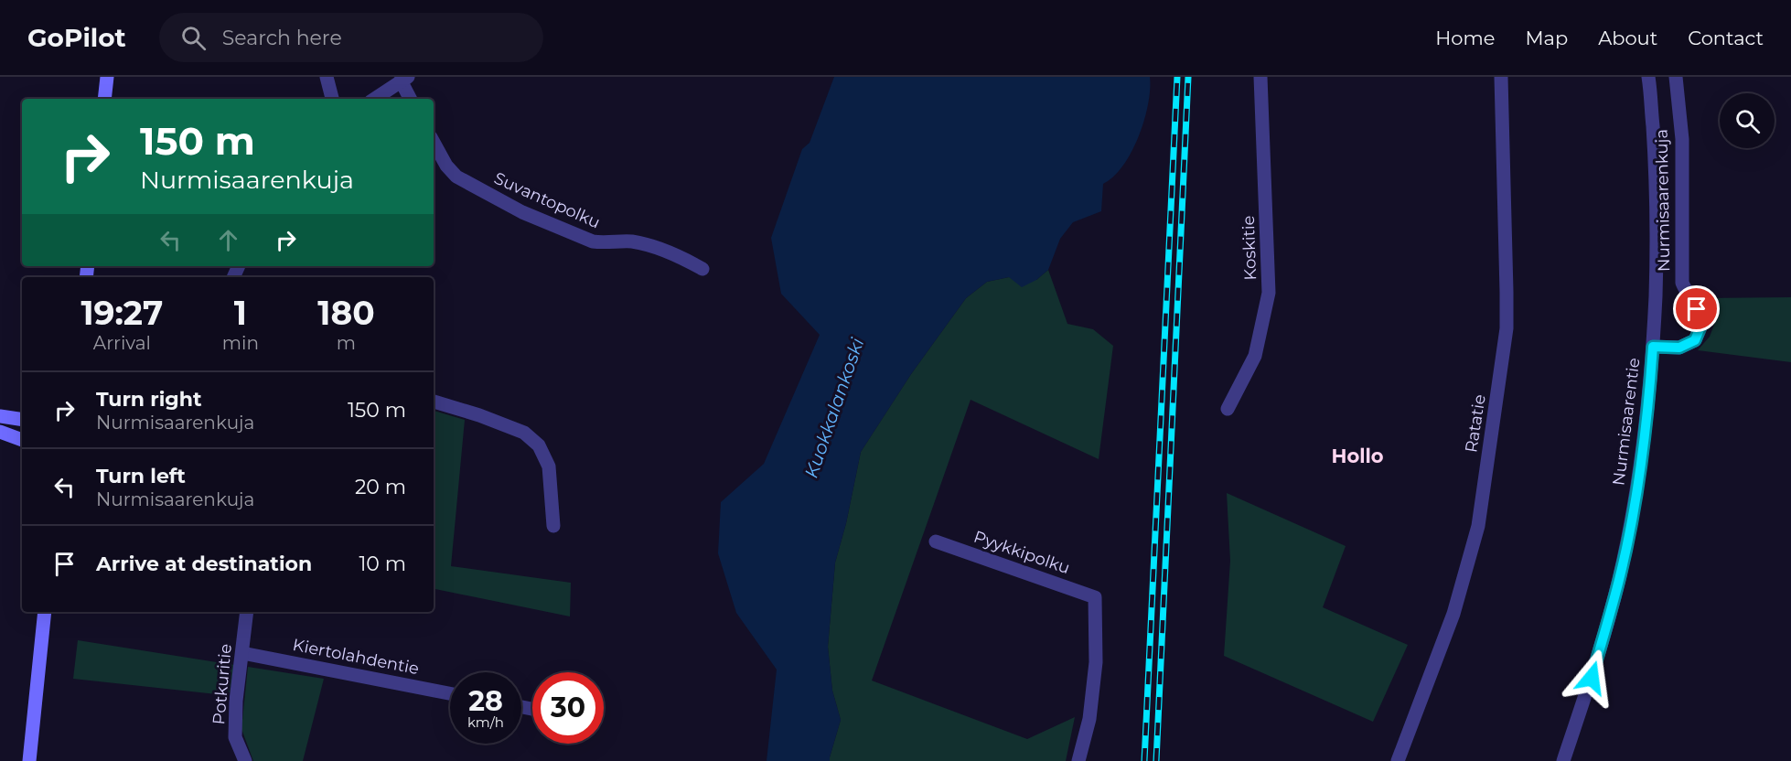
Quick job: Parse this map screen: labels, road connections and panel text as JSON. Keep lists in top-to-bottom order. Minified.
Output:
{"streets":{"street":["Suvantopolku","Nurmisaarenkuja","Koskitie","Nurmisaarentie","Ratatie","Pyykkipolku","Kiertolahdentie","Potkuritie"]},"crossings":[["Nurmisaarenkuja","Nurmisaarentie"],["Kiertolahdentie","Potkuritie"]],"districts":["Hollo"],"water":["Kuokkalankoski"],"page":{"header":"GoPilot","search":"Search here","nav":["Home","Map","About","Contact"],"turn":["150 m","Nurmisaarenkuja"],"eta":["19:27","Arrival","1","min","180","m"],"list":[{"name":"Turn right","note":"Nurmisaarenkuja","value":"150 m"},{"name":"Turn left","note":"Nurmisaarenkuja","value":"20 m"},{"name":"Arrive at destination","value":"10 m"}],"speed":"28 km/h","limit":"30"}}
